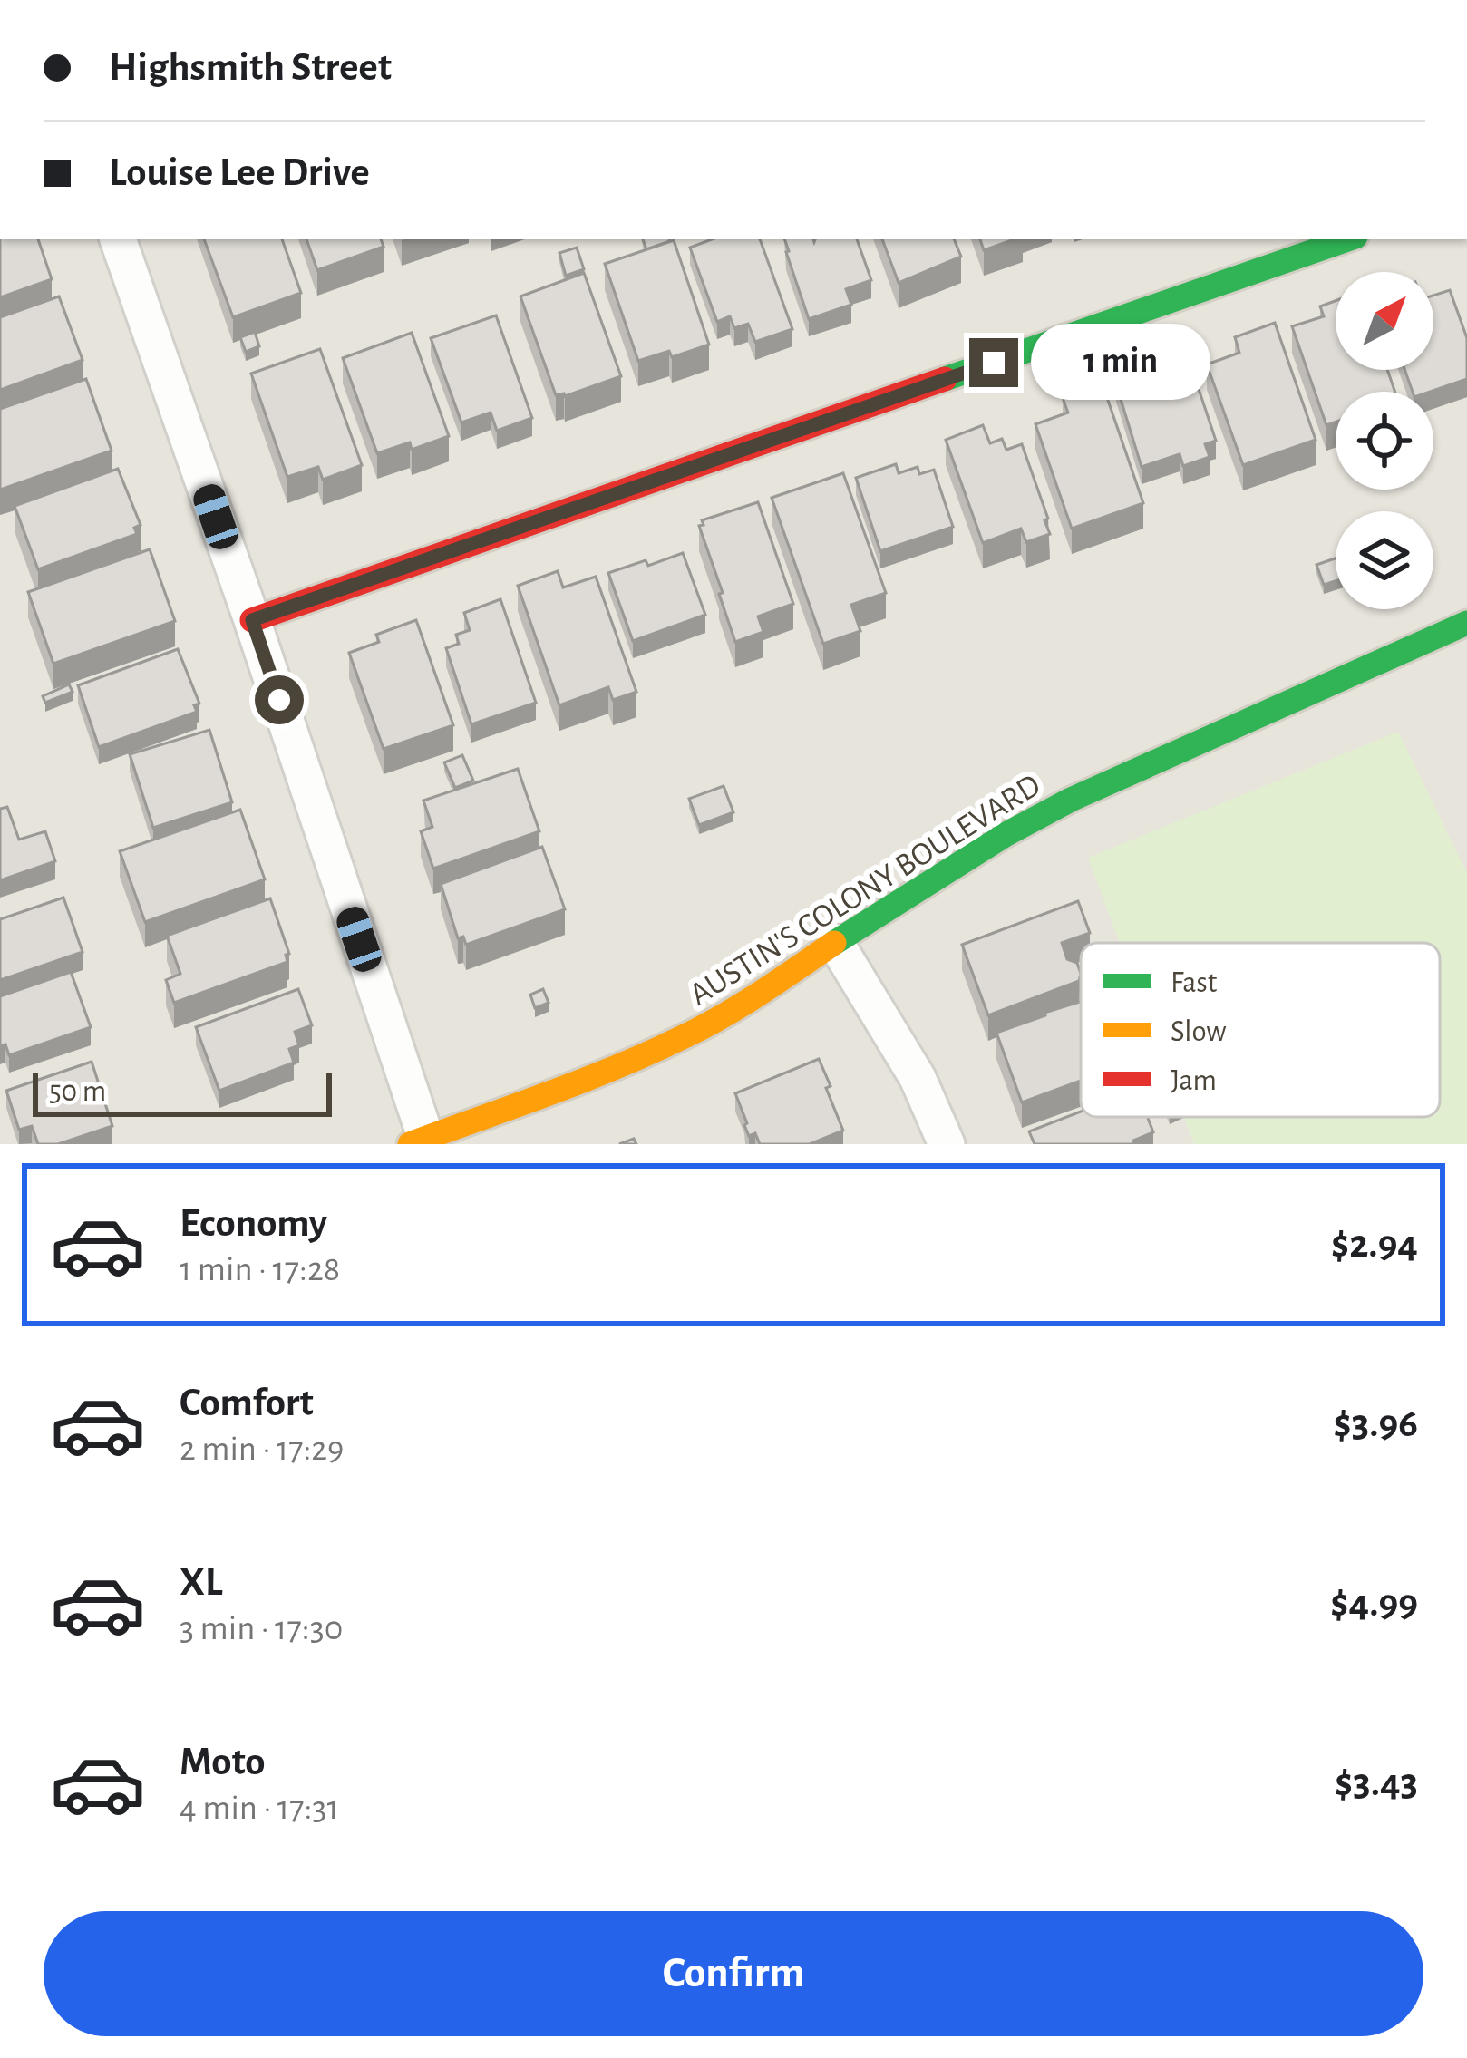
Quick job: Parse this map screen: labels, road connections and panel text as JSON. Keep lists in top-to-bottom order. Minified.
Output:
{"streets":{"street":["AUSTIN'S COLONY BOULEVARD"]},"legend":["Fast","Slow","Jam"],"scale_bar":"50 m","north":"top right","page":{"banner":["Highsmith Street","Louise Lee Drive"],"bubble":"1 min","scale":"50 m","list":[{"name":"Economy","note":"1 min · 17:28","value":"$2.94"},{"name":"Comfort","note":"2 min · 17:29","value":"$3.96"},{"name":"XL","note":"3 min · 17:30","value":"$4.99"},{"name":"Moto","note":"4 min · 17:31","value":"$3.43"}],"buttons":"Confirm"}}
